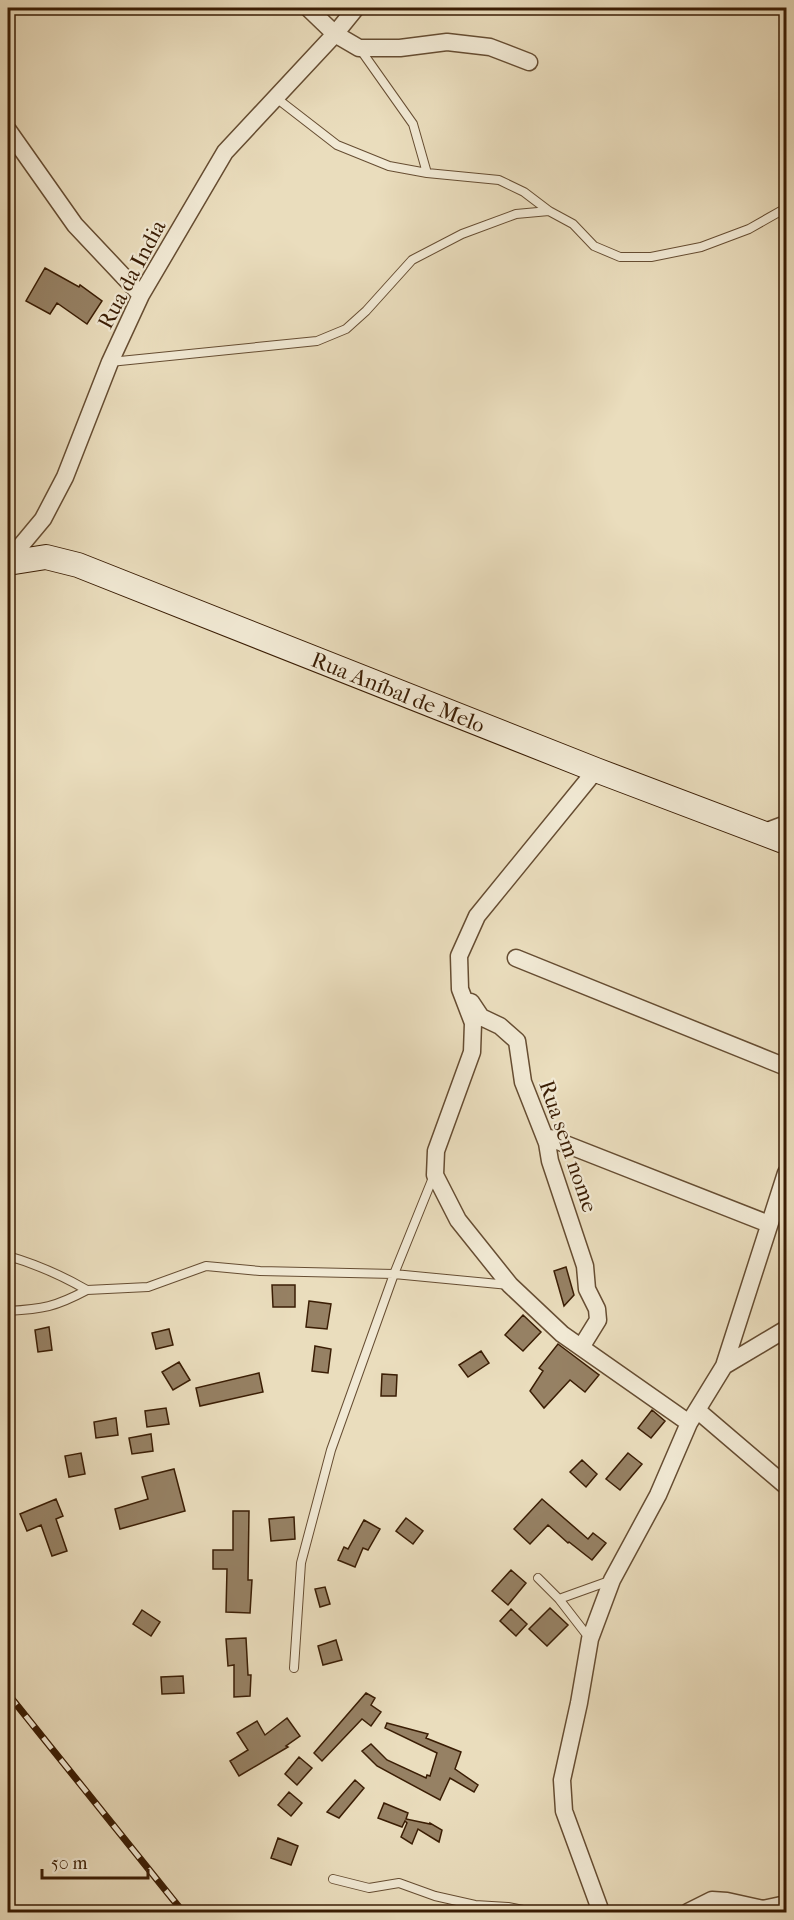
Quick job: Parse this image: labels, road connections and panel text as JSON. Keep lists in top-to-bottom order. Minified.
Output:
{"streets":{"street":["Rua da India","Rua Aníbal de Melo","Rua sem nome"]},"crossings":[["Rua da India","Rua Aníbal de Melo"]],"scale_bar":"50 m"}
